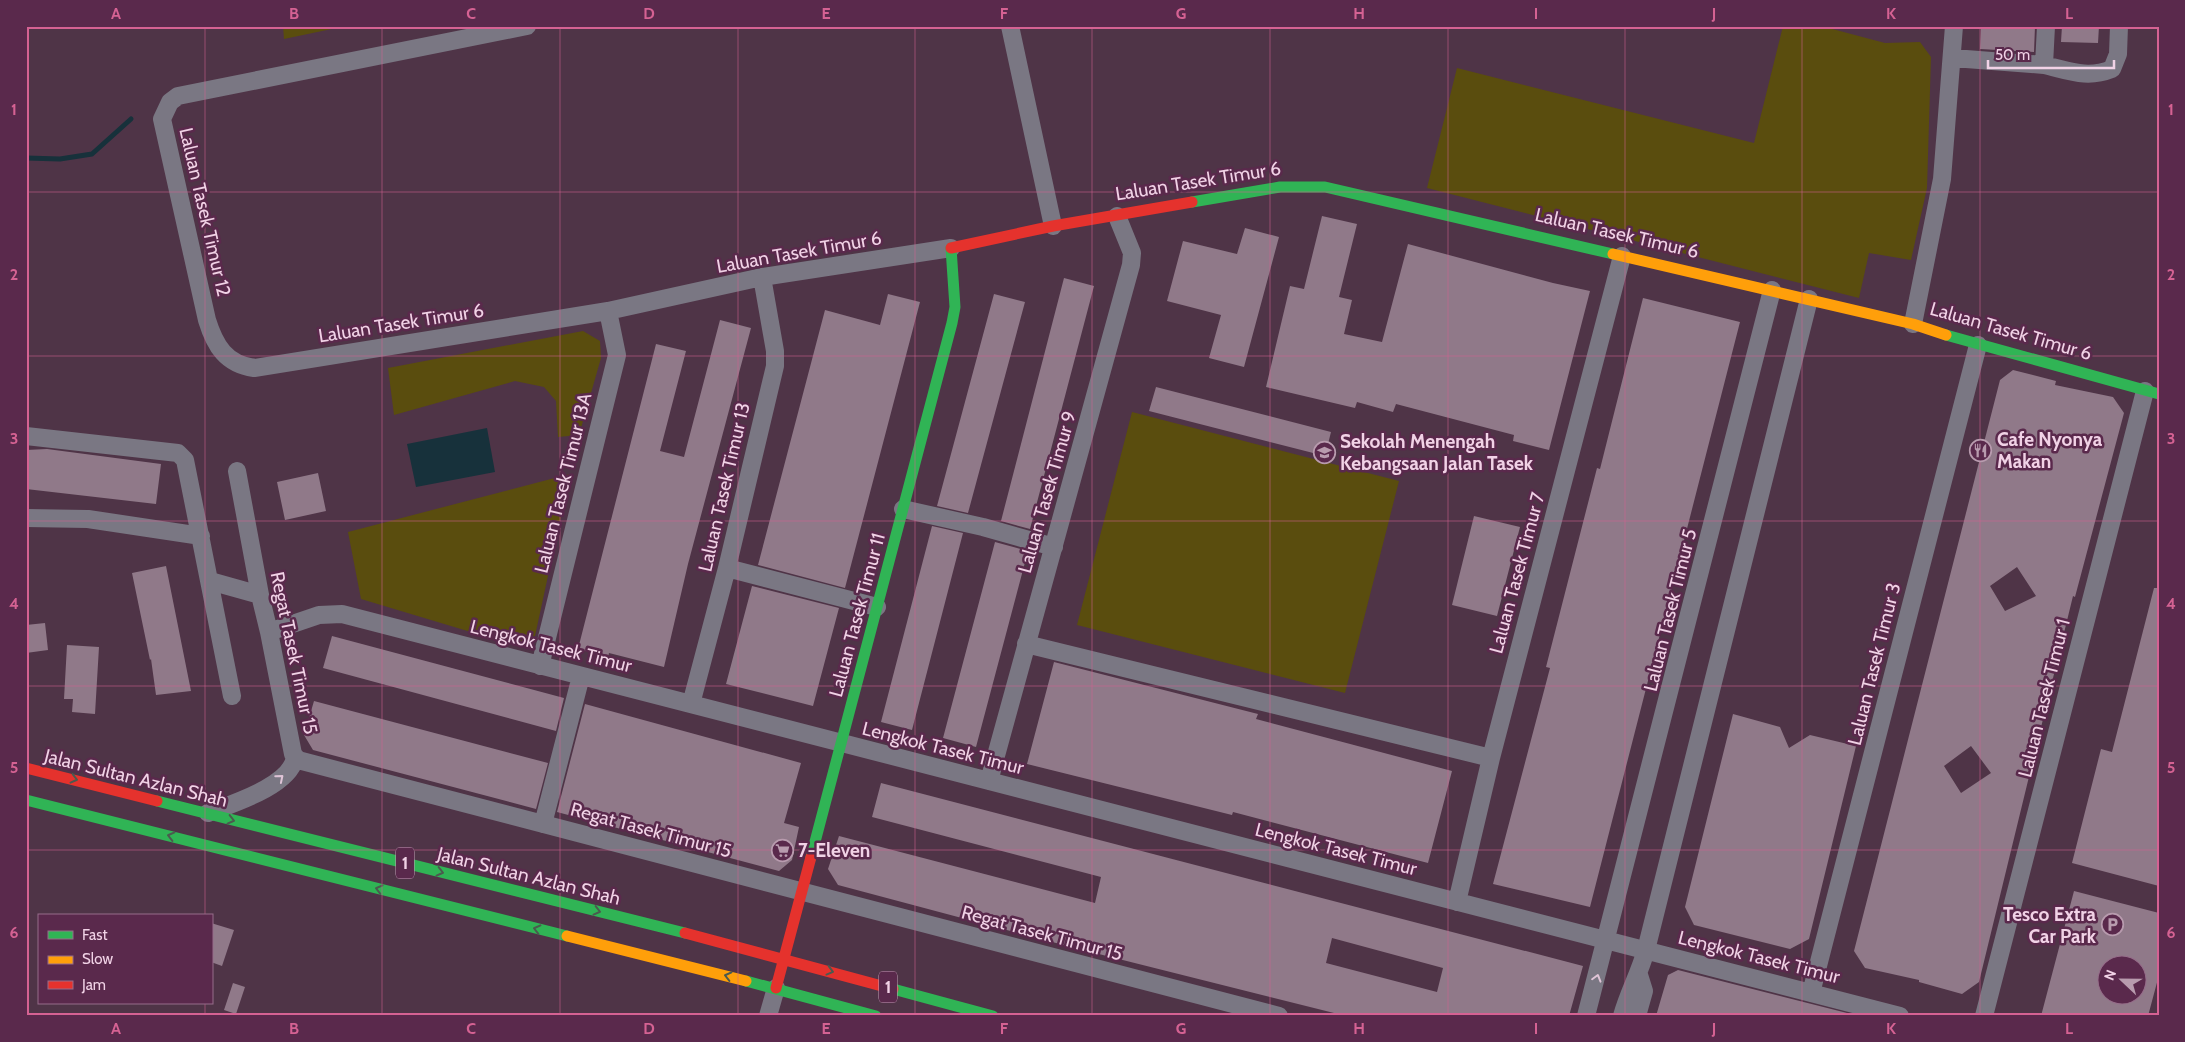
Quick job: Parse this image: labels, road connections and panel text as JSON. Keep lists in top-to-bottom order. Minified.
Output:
{"streets":{"street":["Laluan Tasek Timur 6","Laluan Tasek Timur 12","Laluan Tasek Timur 13A","Laluan Tasek Timur 13","Laluan Tasek Timur 9","Laluan Tasek Timur 7","Laluan Tasek Timur 5","Laluan Tasek Timur 11","Lengkok Tasek Timur","Regat Tasek Timur 15","Laluan Tasek Timur 3","Laluan Tasek Timur 1","Jalan Sultan Azlan Shah","1"]},"crossings":[["Laluan Tasek Timur 6","Laluan Tasek Timur 12"],["Laluan Tasek Timur 6","Laluan Tasek Timur 13A"],["Laluan Tasek Timur 6","Laluan Tasek Timur 13"],["Laluan Tasek Timur 6","Laluan Tasek Timur 9"],["Laluan Tasek Timur 6","Laluan Tasek Timur 7"],["Laluan Tasek Timur 6","Laluan Tasek Timur 5"],["Laluan Tasek Timur 6","Laluan Tasek Timur 11"],["Laluan Tasek Timur 6","Laluan Tasek Timur 3"],["Laluan Tasek Timur 6","Laluan Tasek Timur 1"],["Laluan Tasek Timur 13A","Lengkok Tasek Timur"],["Laluan Tasek Timur 13","Lengkok Tasek Timur"],["Laluan Tasek Timur 9","Lengkok Tasek Timur"],["Laluan Tasek Timur 7","Lengkok Tasek Timur"],["Laluan Tasek Timur 5","Lengkok Tasek Timur"],["Laluan Tasek Timur 11","Lengkok Tasek Timur"],["Laluan Tasek Timur 11","Regat Tasek Timur 15"],["Laluan Tasek Timur 11","Jalan Sultan Azlan Shah"],["Laluan Tasek Timur 11","1"],["Lengkok Tasek Timur","Regat Tasek Timur 15"],["Lengkok Tasek Timur","Laluan Tasek Timur 3"]],"places":{"restaurant":["Cafe Nyonya Makan"],"school or university":["Sekolah Menengah Kebangsaan Jalan Tasek"],"supermarket":["7-Eleven"],"parking":["Tesco Extra Car Park"]},"legend":["Fast","Slow","Jam"],"scale_bar":"50 m","north":"left","grid":{"columns":["A","B","C","D","E","F","G","H","I","J","K","L"],"rows":["1","2","3","4","5","6"]}}
